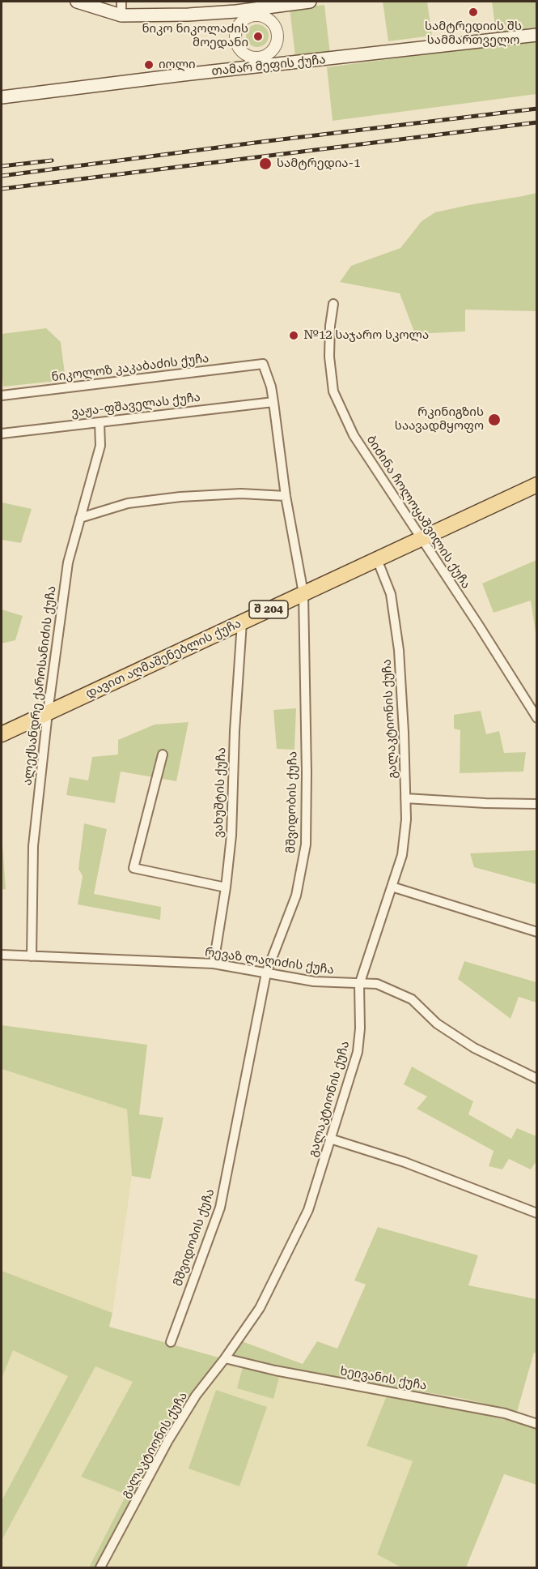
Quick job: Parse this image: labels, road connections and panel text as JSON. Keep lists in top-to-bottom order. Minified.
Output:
{"streets":{"main road":["თამარ მეფის ქუჩა","შ 204","დავით აღმაშენებლის ქუჩა"],"street":["ნიკოლოზ კაკაბაძის ქუჩა","ვაჟა-ფშაველას ქუჩა","ბიძინა ჩოლოყაშვილის ქუჩა","ალექსანდრე ქაროსანიძის ქუჩა","გალაკტიონის ქუჩა","ვახუშტის ქუჩა","მშვიდობის ქუჩა","რევაზ ლაღიძის ქუჩა","ხეივანის ქუჩა"]},"crossings":[["ნიკოლოზ კაკაბაძის ქუჩა","მშვიდობის ქუჩა"],["ვაჟა-ფშაველას ქუჩა","ალექსანდრე ქაროსანიძის ქუჩა"],["ვაჟა-ფშაველას ქუჩა","მშვიდობის ქუჩა"],["ბიძინა ჩოლოყაშვილის ქუჩა","დავით აღმაშენებლის ქუჩა"],["დავით აღმაშენებლის ქუჩა","ალექსანდრე ქაროსანიძის ქუჩა"],["დავით აღმაშენებლის ქუჩა","გალაკტიონის ქუჩა"],["დავით აღმაშენებლის ქუჩა","ვახუშტის ქუჩა"],["დავით აღმაშენებლის ქუჩა","მშვიდობის ქუჩა"],["ალექსანდრე ქაროსანიძის ქუჩა","რევაზ ლაღიძის ქუჩა"],["გალაკტიონის ქუჩა","რევაზ ლაღიძის ქუჩა"],["გალაკტიონის ქუჩა","ხეივანის ქუჩა"],["ვახუშტის ქუჩა","რევაზ ლაღიძის ქუჩა"],["მშვიდობის ქუჩა","რევაზ ლაღიძის ქუჩა"]],"places":["სამტრედიის შს სამმართველო","ნიკო ნიკოლაძის მოედანი","იოლი","სამტრედია-1","№12 საჯარო სკოლა","რკინიგზის საავადმყოფო"]}
